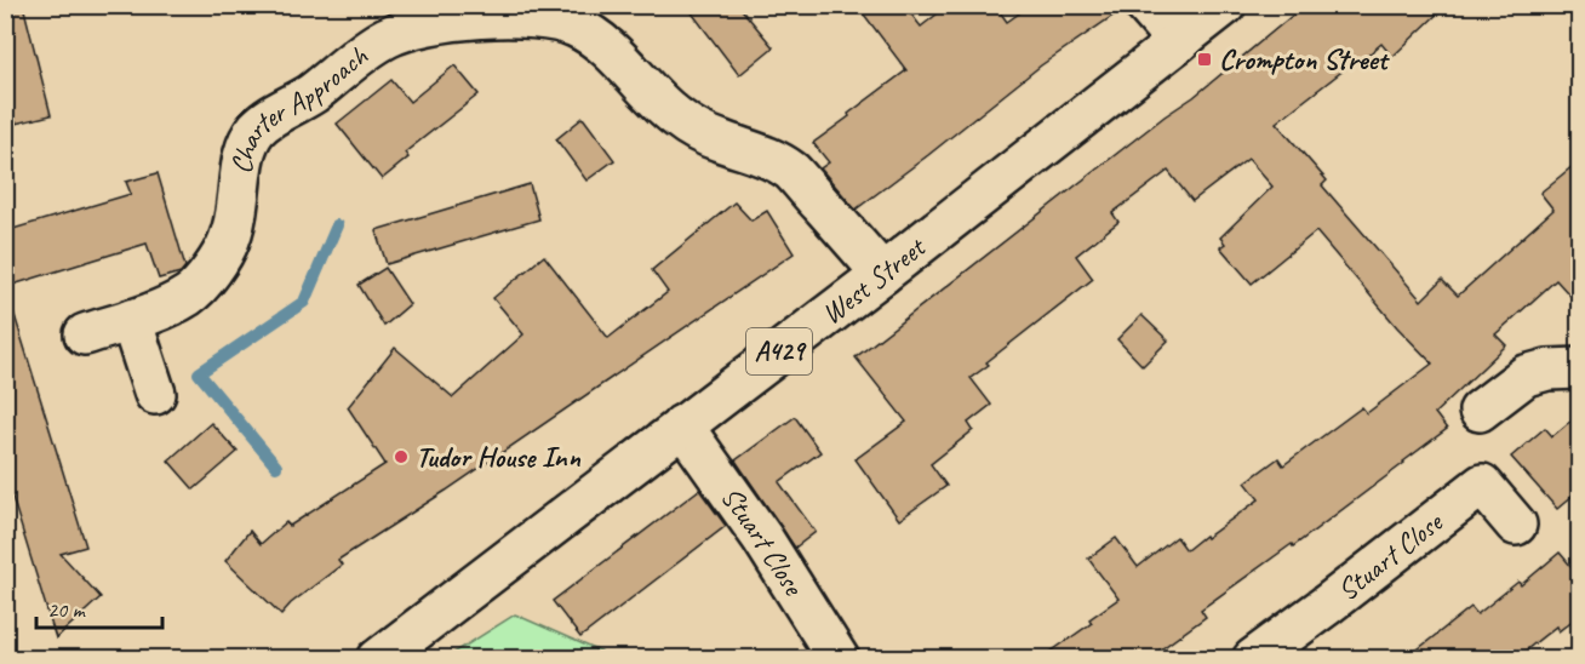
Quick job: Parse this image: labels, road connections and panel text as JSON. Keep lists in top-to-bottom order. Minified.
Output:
{"streets":{"street":["Charter Approach","West Street","A429","Stuart Close"]},"crossings":[["Charter Approach","West Street"],["West Street","Stuart Close"]],"places":{"transit":["Crompton Street"],"other":["Tudor House Inn"]},"scale_bar":"20 m"}
